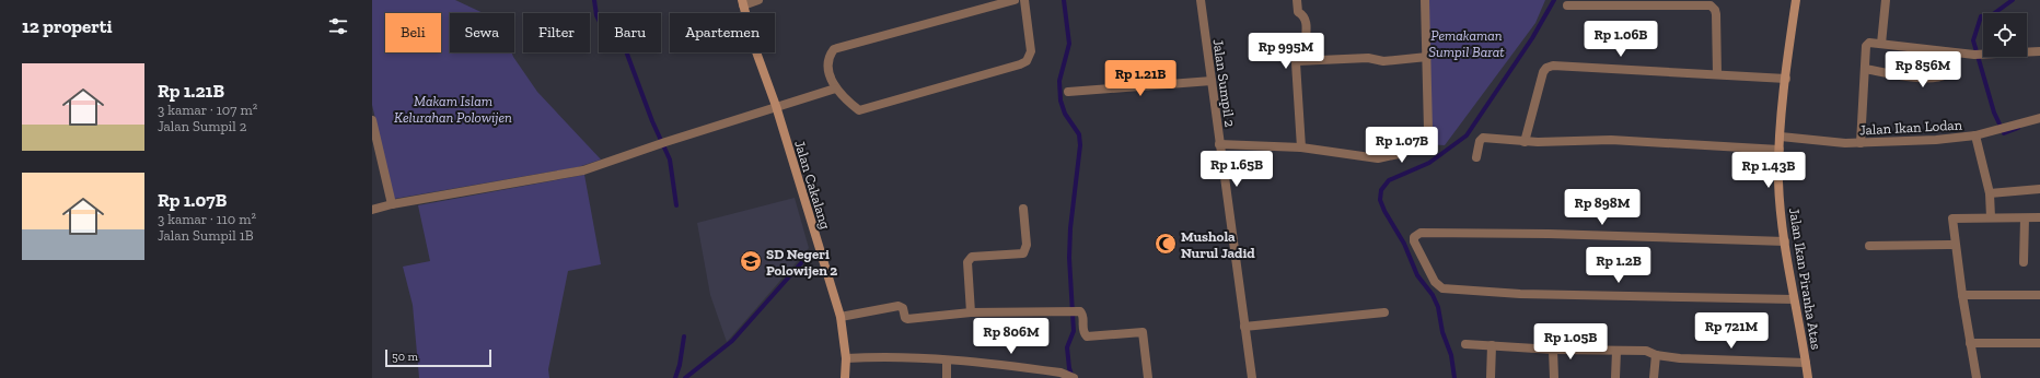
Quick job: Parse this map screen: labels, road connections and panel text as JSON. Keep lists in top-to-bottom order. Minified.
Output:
{"streets":{"street":["Jalan Sumpil 2","Jalan Ikan Lodan","Jalan Cakalang","Jalan Ikan Piranha Atas"]},"crossings":[["Jalan Ikan Lodan","Jalan Ikan Piranha Atas"]],"parks":["Pemakaman Sumpil Barat","Makam Islam Kelurahan Polowijen"],"places":{"mosque":["Mushola Nurul Jadid"],"school or university":["SD Negeri Polowijen 2"]},"scale_bar":"50 m","page":{"heading":"12 properti","chip":["Beli","Sewa","Filter","Baru","Apartemen"],"price":["Rp 1.06B","Rp 995M","Rp 856M","Rp 1.21B","Rp 1.07B","Rp 1.65B","Rp 1.43B","Rp 898M","Rp 1.2B","Rp 721M","Rp 806M","Rp 1.05B"],"list":[{"name":"Rp 1.21B","note":"3 kamar · 107 m² · Jalan Sumpil 2"},{"name":"Rp 1.07B","note":"3 kamar · 110 m² · Jalan Sumpil 1B"}],"scale":"50 m"}}
